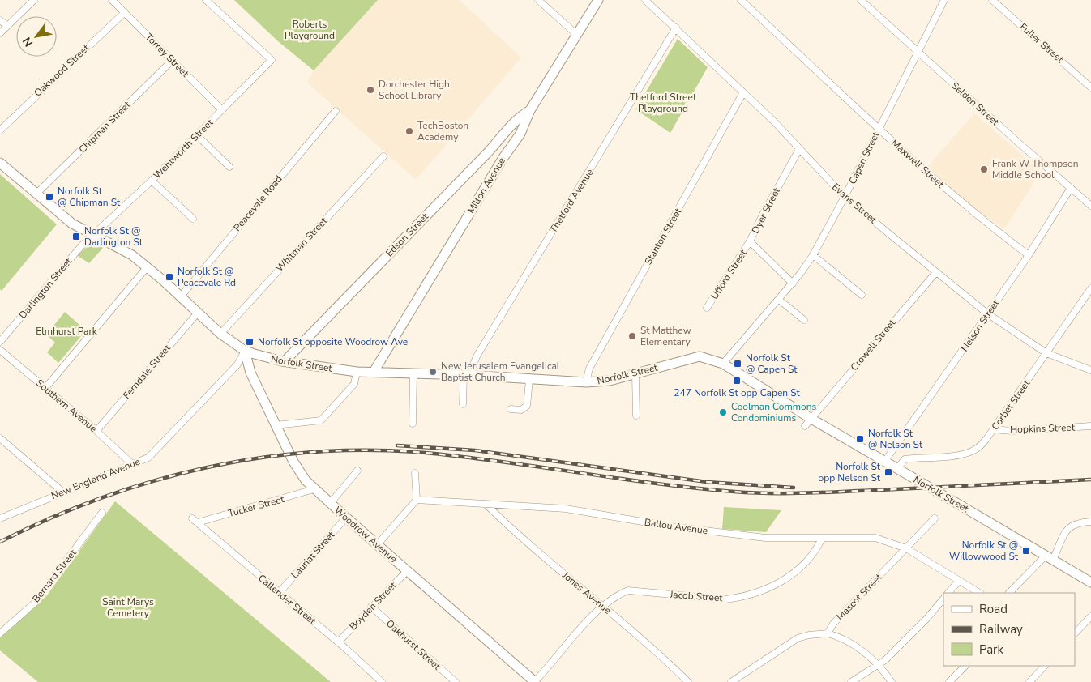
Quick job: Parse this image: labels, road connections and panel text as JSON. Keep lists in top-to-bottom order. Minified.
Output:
{"streets":{"street":["Fuller Street","Torrey Street","Oakwood Street","Selden Street","Chipman Street","Wentworth Street","Capen Street","Maxwell Street","Milton Avenue","Thetford Avenue","Peacevale Road","Evans Street","Dyer Street","Edson Street","Stanton Street","Whitman Street","Ufford Street","Darlington Street","Nelson Street","Crowell Street","Norfolk Street","Ferndale Street","Corbet Street","Southern Avenue","Hopkins Street","New England Avenue","Tucker Street","Ballou Avenue","Woodrow Avenue","Lauriat Street","Bernard Street","Jones Avenue","Jacob Street","Mascot Street","Callender Street","Boyden Street","Oakhurst Street"]},"crossings":[["Torrey Street","Oakwood Street"],["Torrey Street","Chipman Street"],["Torrey Street","Wentworth Street"],["Selden Street","Capen Street"],["Selden Street","Nelson Street"],["Chipman Street","Norfolk Street"],["Wentworth Street","Darlington Street"],["Wentworth Street","Norfolk Street"],["Capen Street","Maxwell Street"],["Capen Street","Evans Street"],["Capen Street","Dyer Street"],["Capen Street","Norfolk Street"],["Maxwell Street","Nelson Street"],["Milton Avenue","Edson Street"],["Milton Avenue","Norfolk Street"],["Thetford Avenue","Evans Street"],["Thetford Avenue","Norfolk Street"],["Peacevale Road","Norfolk Street"],["Evans Street","Dyer Street"],["Evans Street","Stanton Street"],["Evans Street","Nelson Street"],["Evans Street","Crowell Street"],["Evans Street","Corbet Street"],["Dyer Street","Ufford Street"],["Edson Street","Norfolk Street"],["Stanton Street","Norfolk Street"],["Whitman Street","Norfolk Street"],["Darlington Street","Norfolk Street"],["Nelson Street","Norfolk Street"],["Crowell Street","Norfolk Street"],["Norfolk Street","Ferndale Street"],["Norfolk Street","New England Avenue"],["Norfolk Street","Woodrow Avenue"],["Ferndale Street","Southern Avenue"],["Corbet Street","Hopkins Street"],["Southern Avenue","New England Avenue"],["New England Avenue","Woodrow Avenue"],["Tucker Street","Woodrow Avenue"],["Tucker Street","Callender Street"],["Ballou Avenue","Jones Avenue"],["Ballou Avenue","Jacob Street"],["Ballou Avenue","Mascot Street"],["Woodrow Avenue","Lauriat Street"],["Woodrow Avenue","Jacob Street"],["Woodrow Avenue","Boyden Street"],["Lauriat Street","Callender Street"],["Jones Avenue","Jacob Street"],["Callender Street","Boyden Street"],["Boyden Street","Oakhurst Street"]],"parks":["Roberts Playground","Thetford Street Playground","Elmhurst Park","Saint Marys Cemetery"],"places":{"other":["Dorchester High School Library","TechBoston Academy","Frank W Thompson Middle School","St Matthew Elementary","New Jerusalem Evangelical Baptist Church","Coolman Commons Condominiums"],"transit":["Norfolk St @ Chipman St","Norfolk St @ Darlington St","Norfolk St @ Peacevale Rd","Norfolk St opposite Woodrow Ave","Norfolk St @ Capen St","247 Norfolk St opp Capen St","Norfolk St @ Nelson St","Norfolk St opp Nelson St","Norfolk St @ Willowwood St"]},"legend":["Road","Railway","Park"],"north":"bottom left"}
